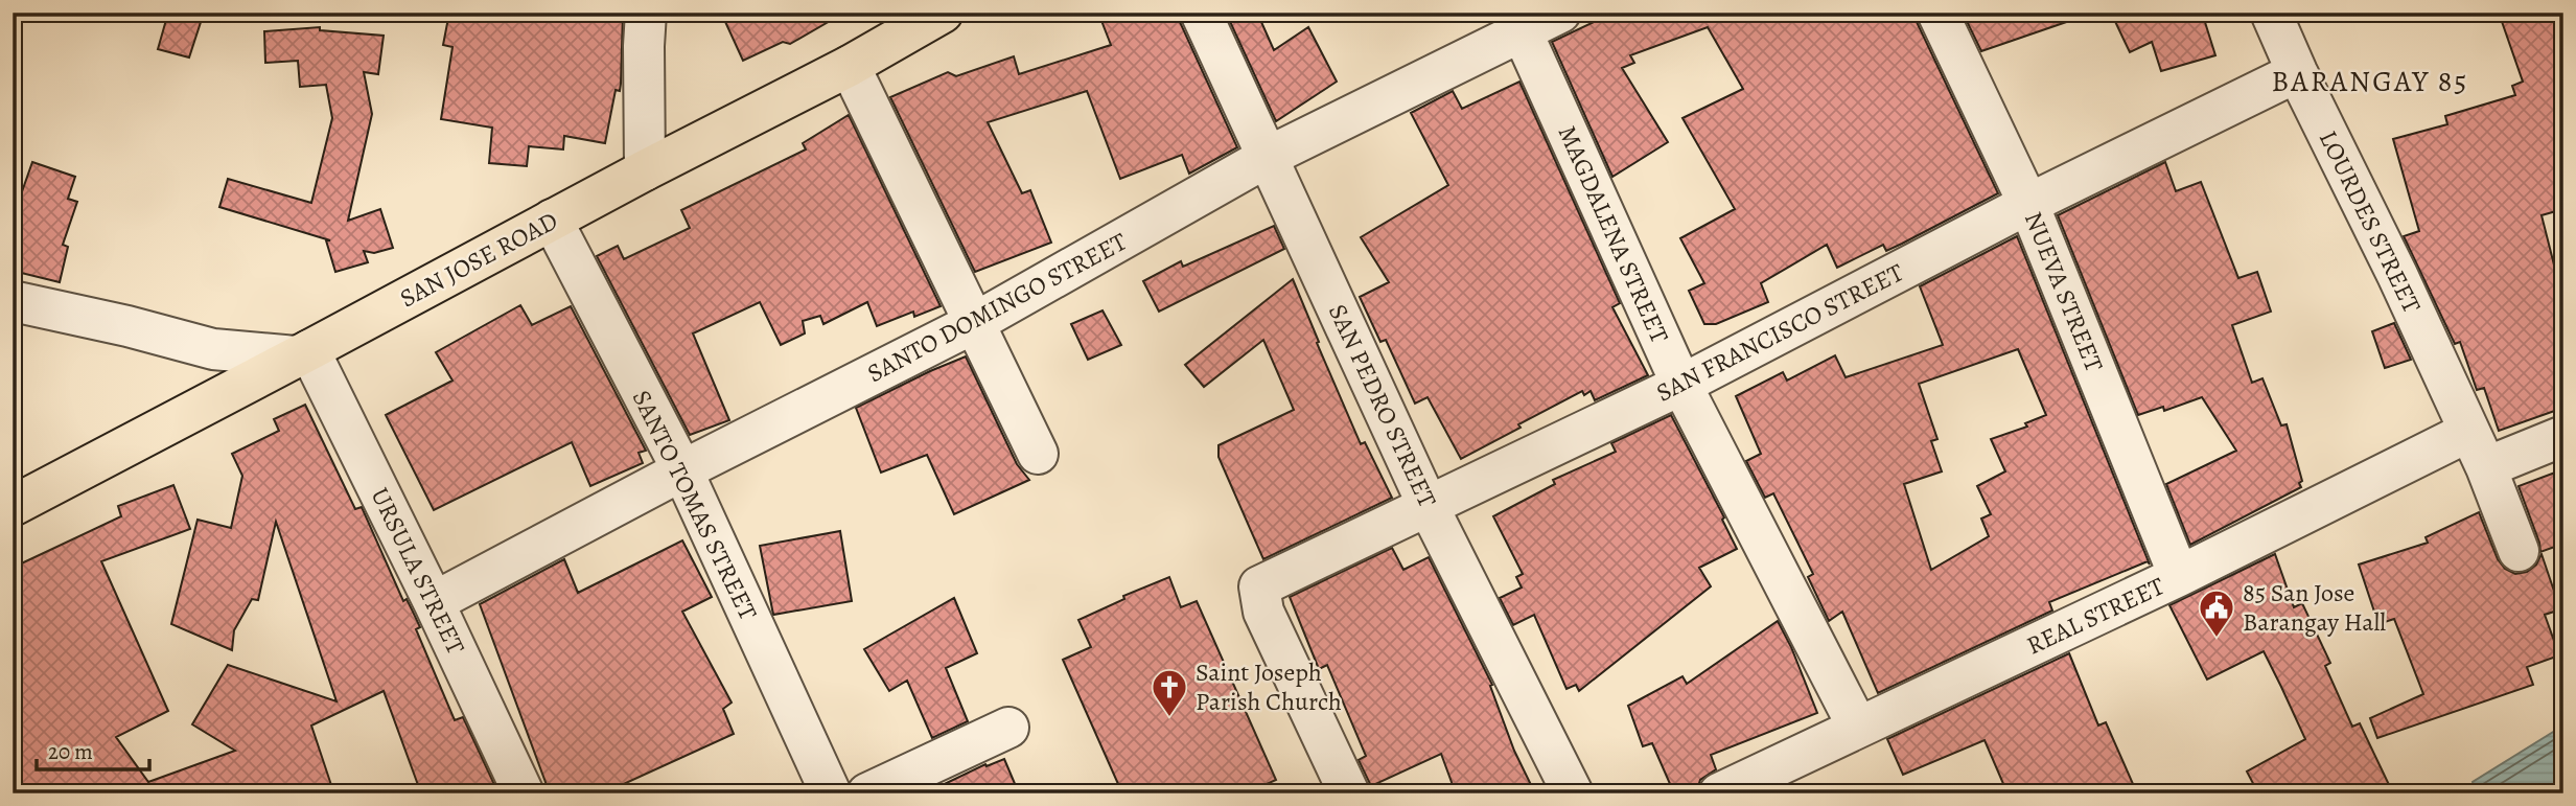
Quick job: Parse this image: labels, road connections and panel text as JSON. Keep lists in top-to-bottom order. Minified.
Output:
{"streets":{"main road":["SAN JOSE ROAD"],"street":["LOURDES STREET","MAGDALENA STREET","NUEVA STREET","SANTO DOMINGO STREET","SAN FRANCISCO STREET","SAN PEDRO STREET","SANTO TOMAS STREET","URSULA STREET","REAL STREET"]},"crossings":[["LOURDES STREET","SAN FRANCISCO STREET"],["LOURDES STREET","REAL STREET"],["MAGDALENA STREET","SANTO DOMINGO STREET"],["MAGDALENA STREET","SAN FRANCISCO STREET"],["MAGDALENA STREET","REAL STREET"],["SAN JOSE ROAD","SANTO TOMAS STREET"],["SAN JOSE ROAD","URSULA STREET"],["NUEVA STREET","SAN FRANCISCO STREET"],["NUEVA STREET","REAL STREET"],["SANTO DOMINGO STREET","SAN PEDRO STREET"],["SANTO DOMINGO STREET","SANTO TOMAS STREET"],["SANTO DOMINGO STREET","URSULA STREET"],["SAN FRANCISCO STREET","SAN PEDRO STREET"]],"districts":["BARANGAY 85"],"places":{"public building":["85 San Jose Barangay Hall"],"church":["Saint Joseph Parish Church"]},"scale_bar":"20 m"}
